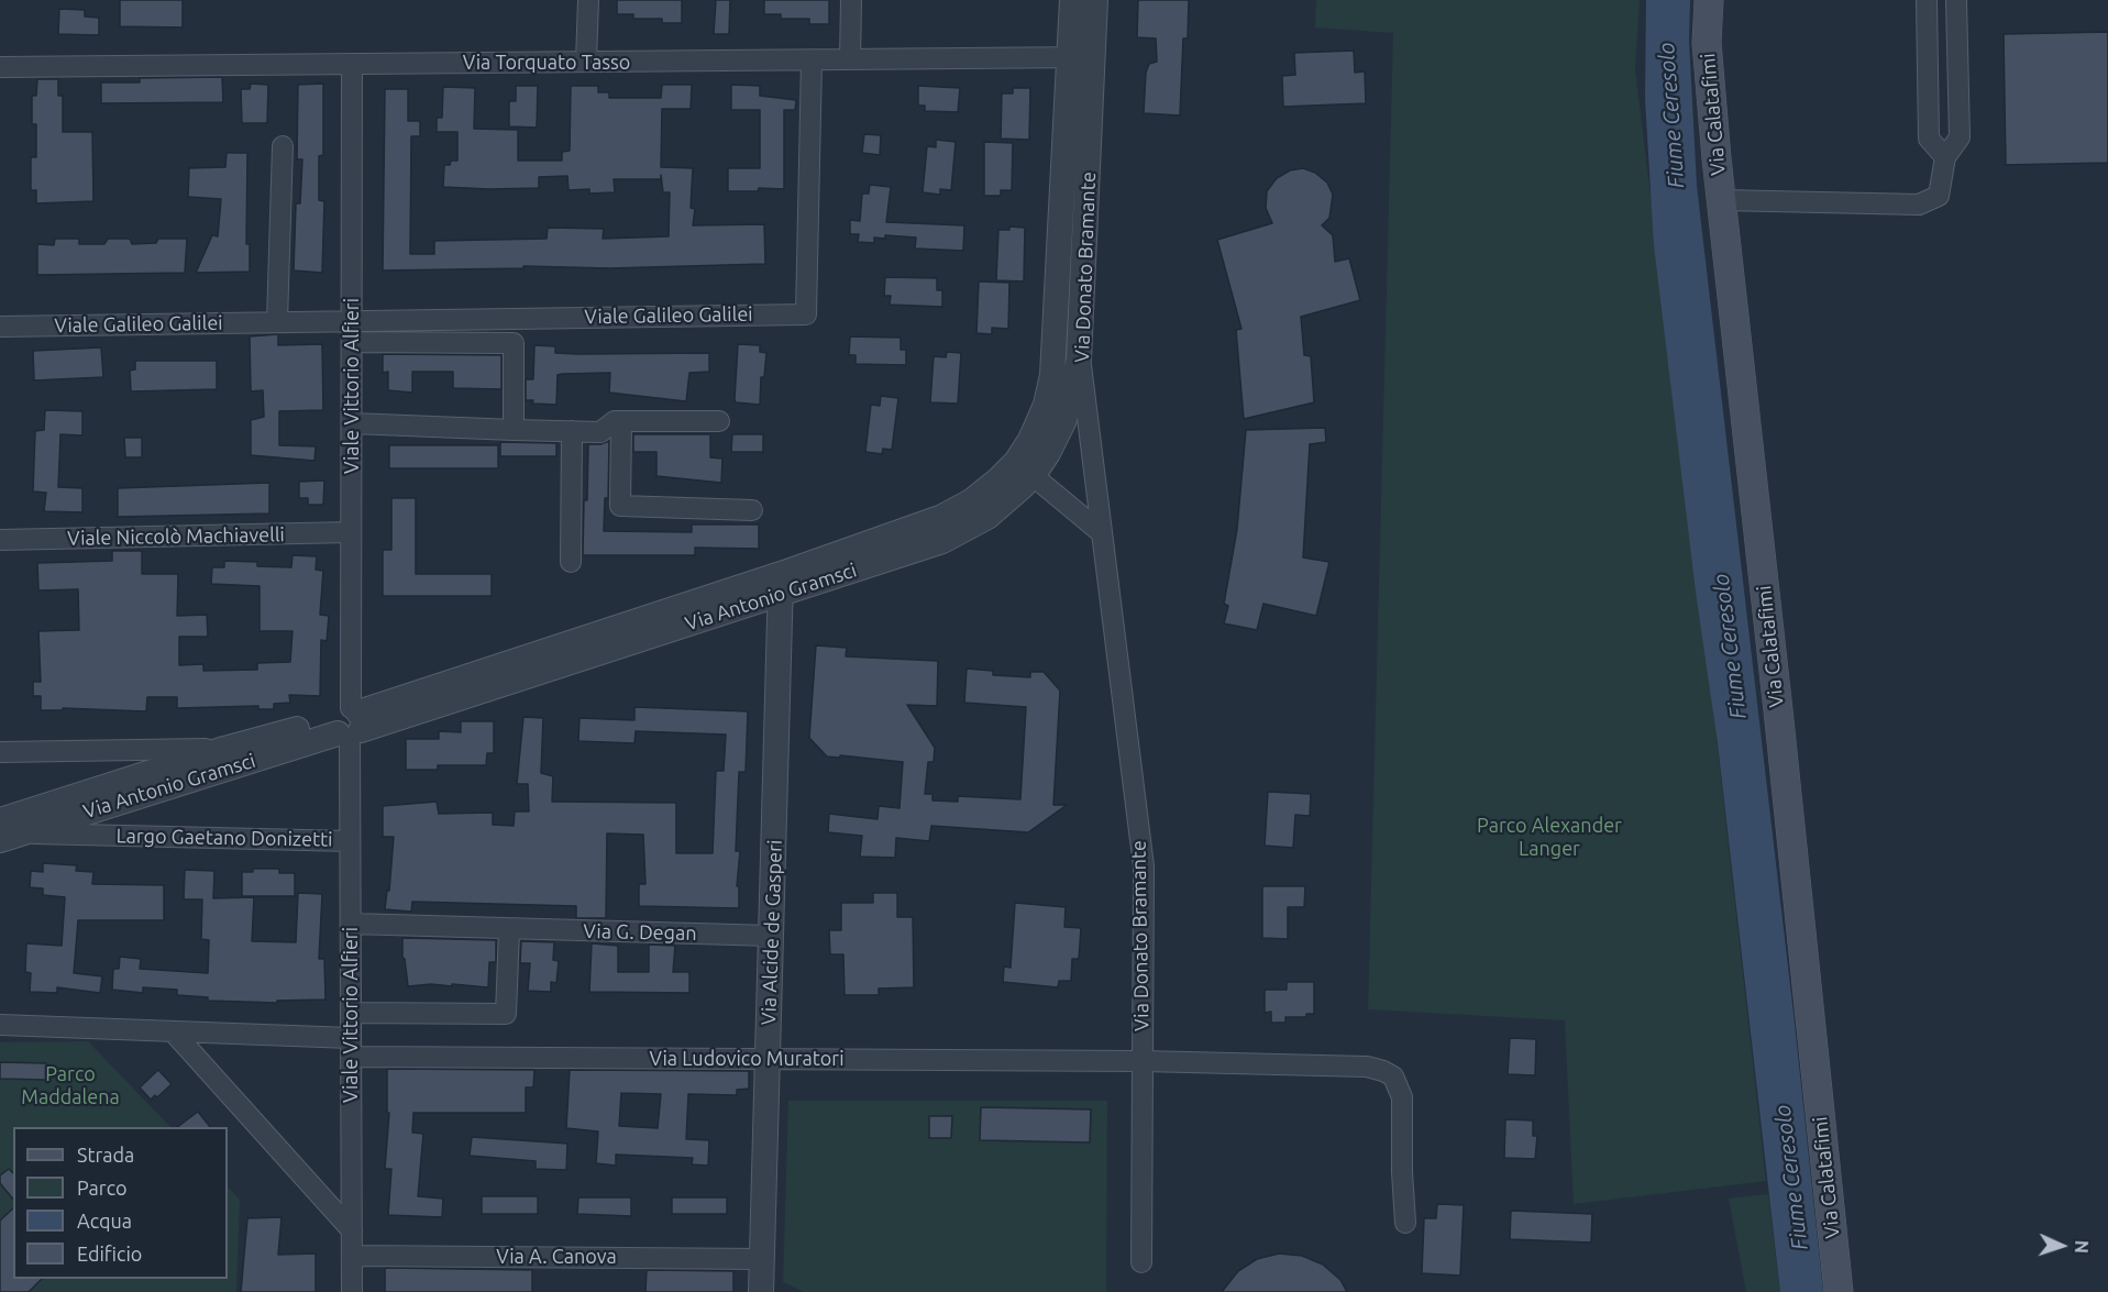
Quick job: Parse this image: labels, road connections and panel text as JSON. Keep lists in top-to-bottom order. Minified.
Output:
{"streets":{"main road":["Via Calatafimi"],"street":["Via Torquato Tasso","Via Donato Bramante","Viale Galileo Galilei","Viale Vittorio Alfieri","Viale Niccolò Machiavelli","Via Antonio Gramsci","Largo Gaetano Donizetti","Via G. Degan","Via Alcide de Gasperi","Via Ludovico Muratori","Via A. Canova"]},"crossings":[["Via Torquato Tasso","Via Donato Bramante"],["Via Torquato Tasso","Viale Galileo Galilei"],["Via Torquato Tasso","Viale Vittorio Alfieri"],["Via Donato Bramante","Via Antonio Gramsci"],["Via Donato Bramante","Via Ludovico Muratori"],["Viale Galileo Galilei","Viale Vittorio Alfieri"],["Viale Vittorio Alfieri","Viale Niccolò Machiavelli"],["Viale Vittorio Alfieri","Via Antonio Gramsci"],["Viale Vittorio Alfieri","Largo Gaetano Donizetti"],["Viale Vittorio Alfieri","Via G. Degan"],["Viale Vittorio Alfieri","Via Ludovico Muratori"],["Viale Vittorio Alfieri","Via A. Canova"],["Via Antonio Gramsci","Largo Gaetano Donizetti"],["Via Antonio Gramsci","Via Alcide de Gasperi"],["Via G. Degan","Via Alcide de Gasperi"],["Via Alcide de Gasperi","Via Ludovico Muratori"],["Via Alcide de Gasperi","Via A. Canova"]],"water":["Fiume Ceresolo"],"parks":["Parco Alexander Langer","Parco Maddalena"],"legend":["Strada","Parco","Acqua","Edificio"],"north":"right"}
